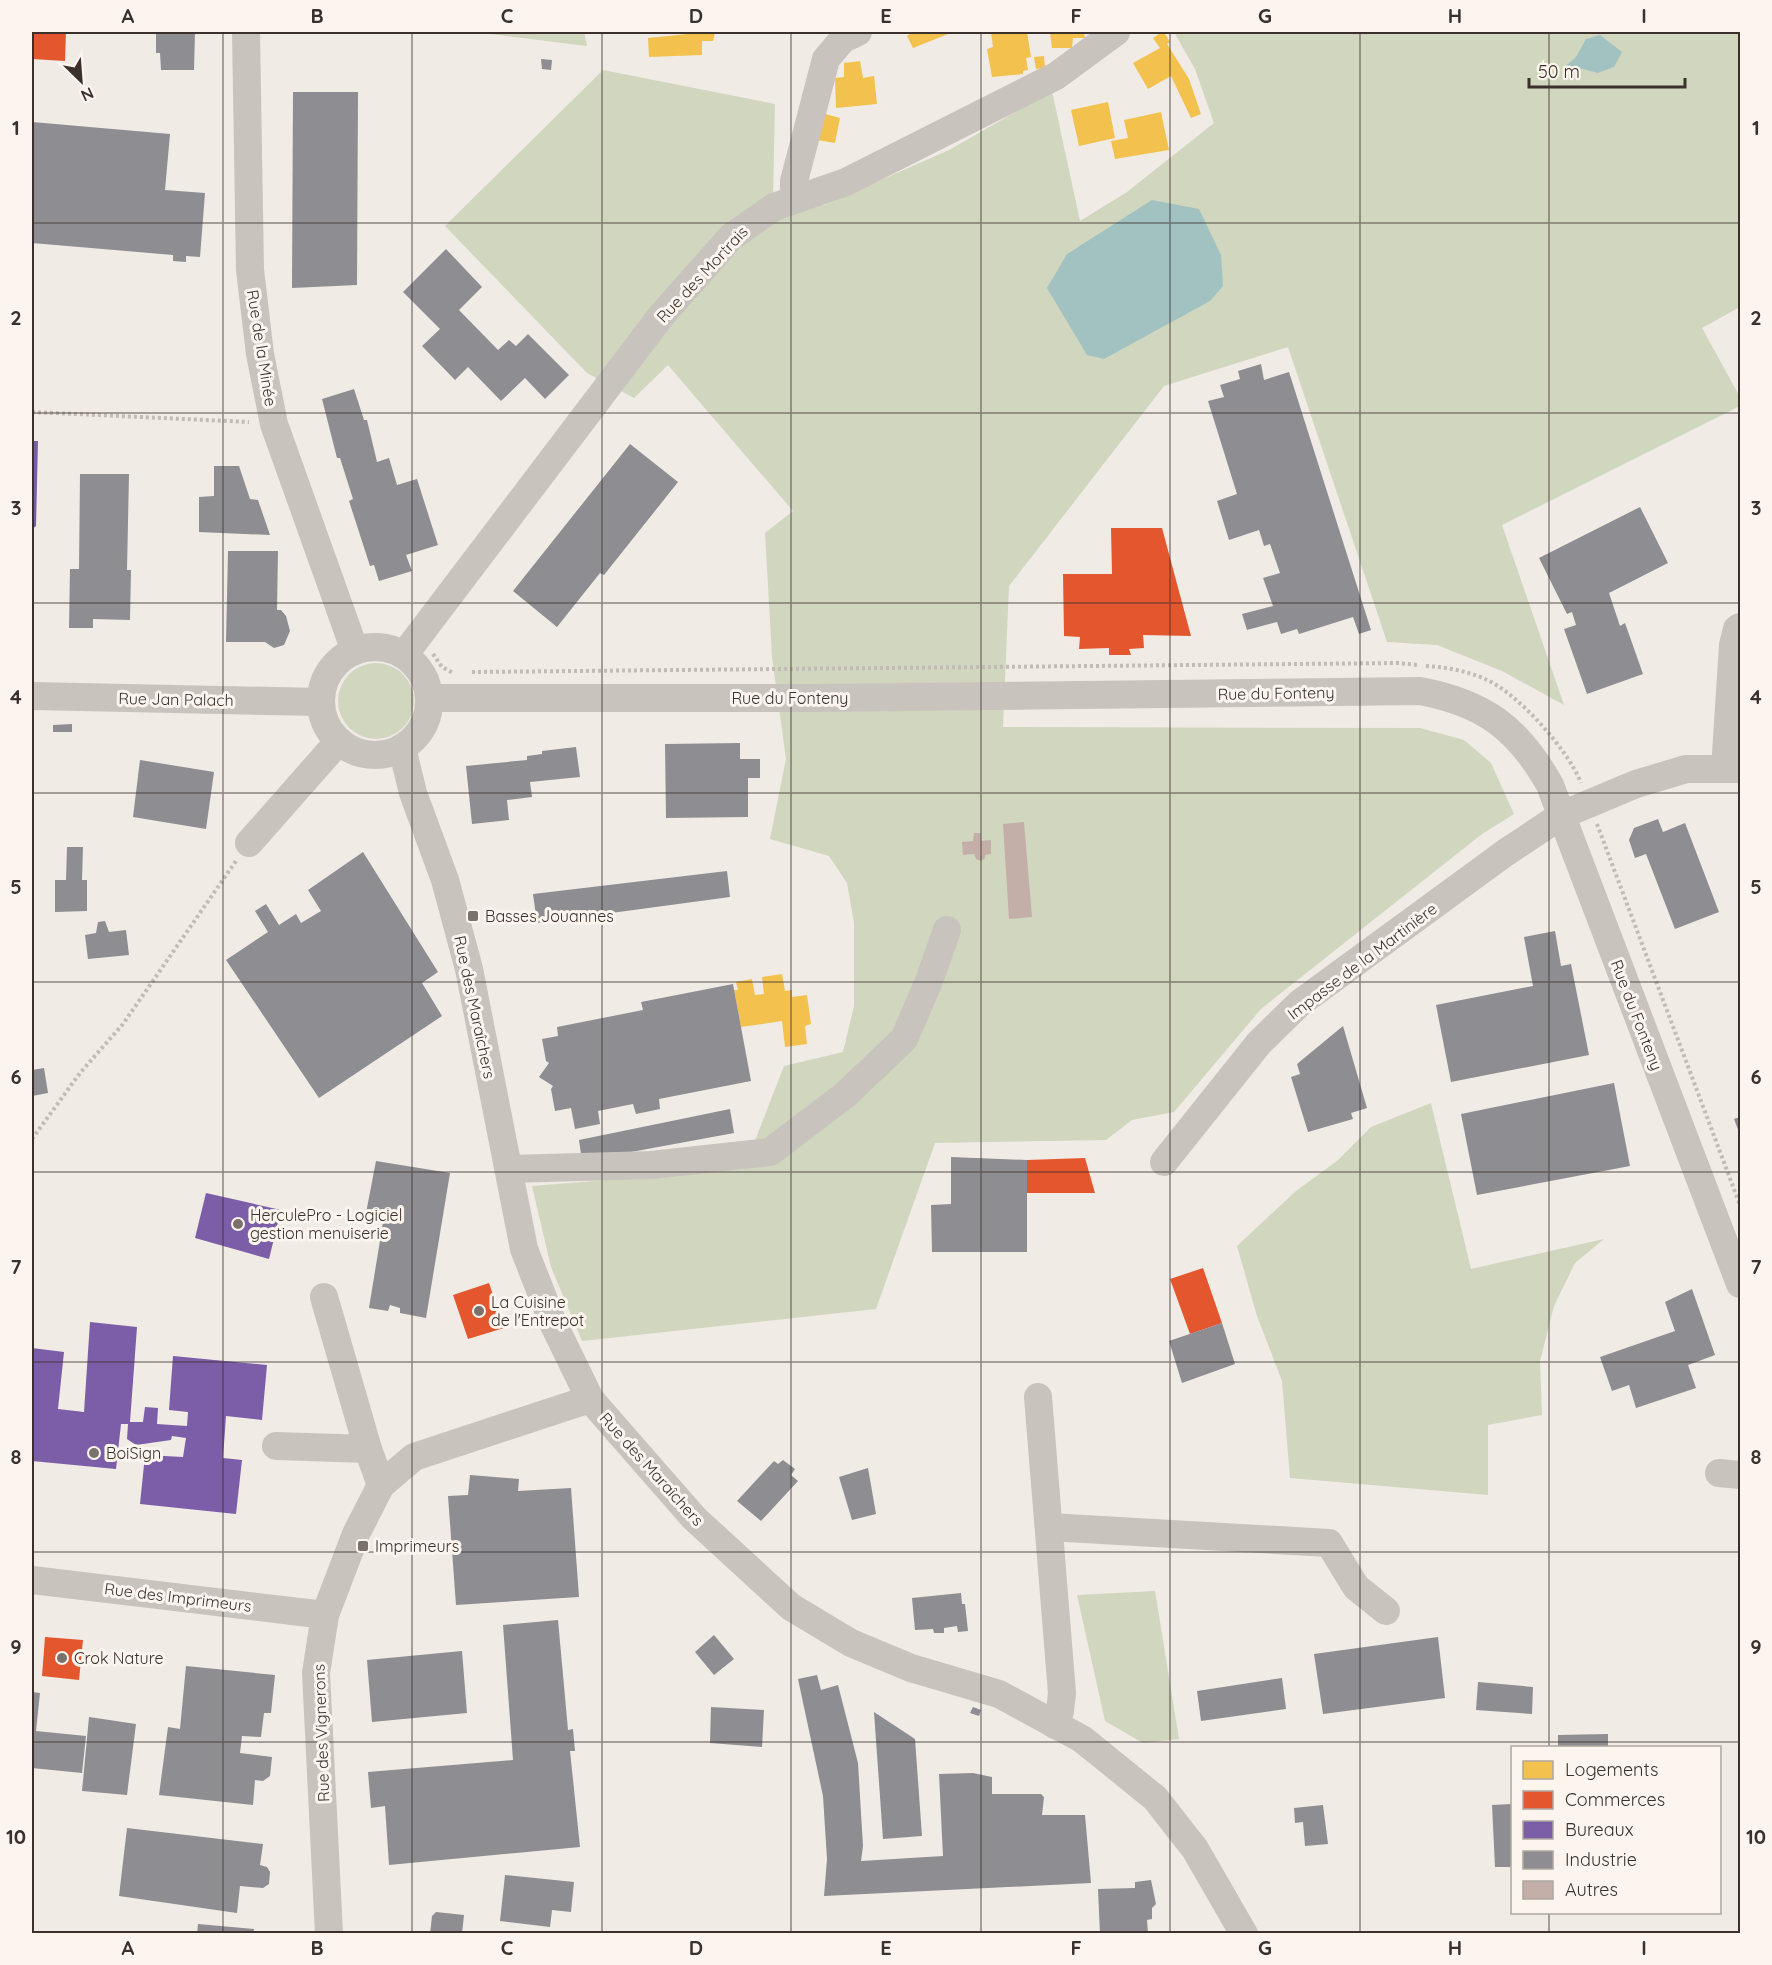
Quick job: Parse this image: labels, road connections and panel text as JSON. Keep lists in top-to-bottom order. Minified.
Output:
{"streets":{"street":["Rue des Mortrais","Rue de la Minée","Rue du Fonteny","Rue Jan Palach","Impasse de la Martinière","Rue des Maraîchers","Rue des Imprimeurs","Rue des Vignerons"]},"crossings":[["Rue des Mortrais","Rue de la Minée"],["Rue des Mortrais","Rue du Fonteny"],["Rue des Mortrais","Rue Jan Palach"],["Rue des Mortrais","Rue des Maraîchers"],["Rue de la Minée","Rue du Fonteny"],["Rue de la Minée","Rue Jan Palach"],["Rue de la Minée","Rue des Maraîchers"],["Rue du Fonteny","Rue Jan Palach"],["Rue du Fonteny","Impasse de la Martinière"],["Rue du Fonteny","Rue des Maraîchers"],["Rue Jan Palach","Rue des Maraîchers"],["Rue des Maraîchers","Rue des Vignerons"],["Rue des Imprimeurs","Rue des Vignerons"]],"places":{"transit":["Basses Jouannes","Imprimeurs"],"other":["HerculePro - Logiciel gestion menuiserie","La Cuisine de l'Entrepot","BoiSign","Crok Nature"]},"legend":["Logements","Commerces","Bureaux","Industrie","Autres"],"scale_bar":"50 m","north":"bottom right","grid":{"columns":["A","B","C","D","E","F","G","H","I"],"rows":["1","2","3","4","5","6","7","8","9","10"]}}
